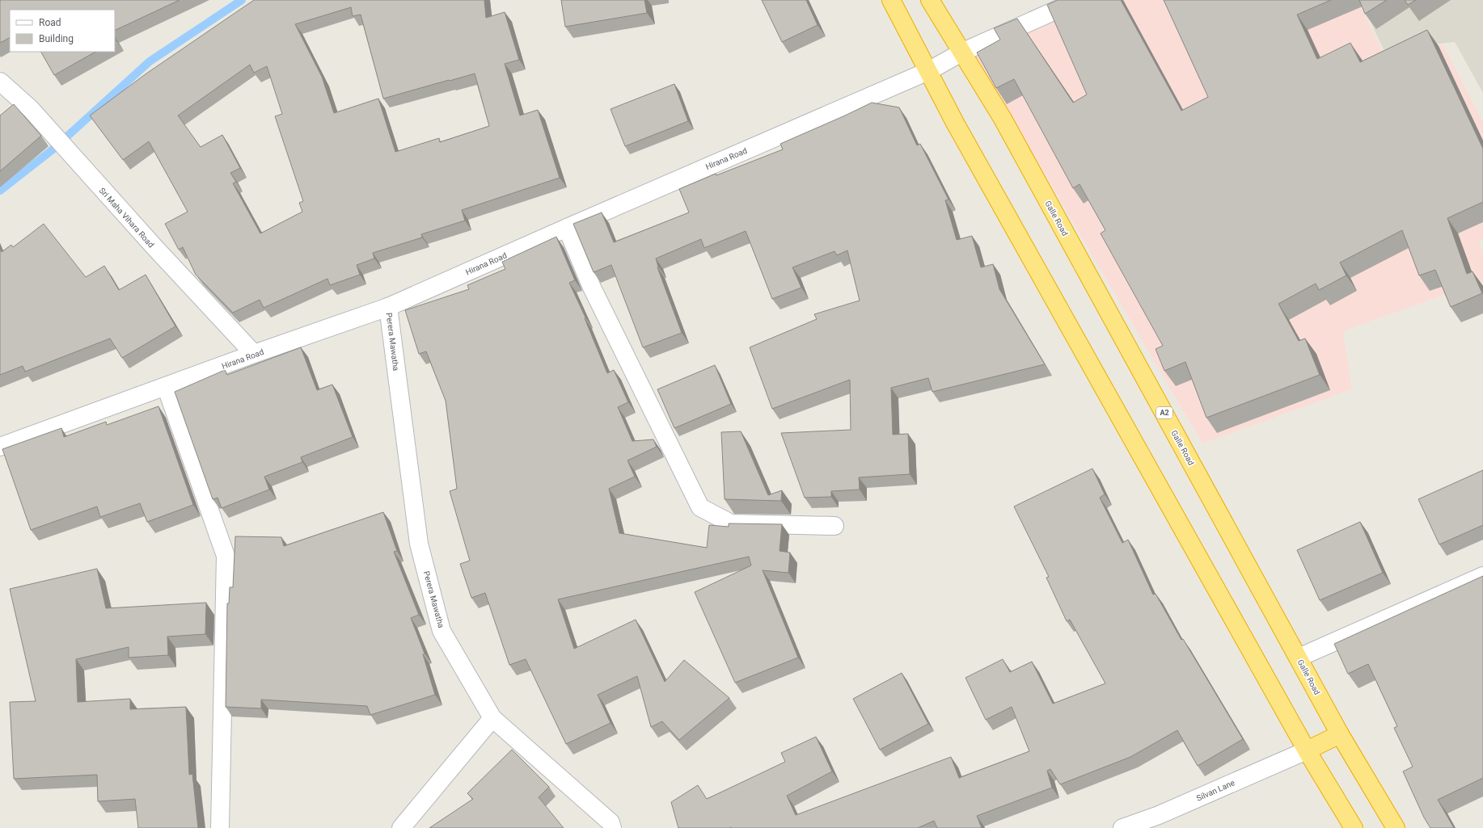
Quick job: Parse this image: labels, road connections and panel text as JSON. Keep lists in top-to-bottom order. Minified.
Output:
{"streets":{"highway":["Galle Road","A2"],"street":["Hirana Road","Sri Maha Vihara Road","Perera Mawatha","Silvan Lane"]},"crossings":[["Hirana Road","Sri Maha Vihara Road"],["Hirana Road","Galle Road"],["Hirana Road","Perera Mawatha"]],"legend":["Road","Building"]}
